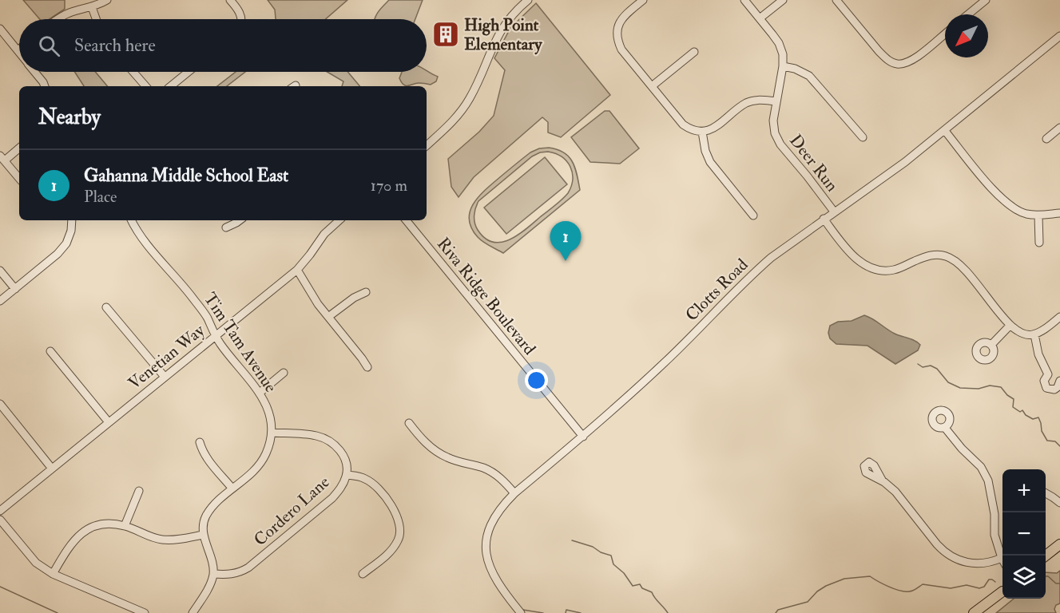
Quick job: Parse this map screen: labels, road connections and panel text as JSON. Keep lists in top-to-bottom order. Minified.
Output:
{"streets":{"street":["Deer Run","Clotts Road","Riva Ridge Boulevard","Tim Tam Avenue","Venetian Way","Cordero Lane"]},"crossings":[["Deer Run","Clotts Road"],["Clotts Road","Riva Ridge Boulevard"],["Tim Tam Avenue","Venetian Way"],["Tim Tam Avenue","Cordero Lane"]],"places":{"building":["High Point Elementary"]},"north":"bottom left","page":{"search":"Search here","heading":"Nearby","list":[{"mark":"1","name":"Gahanna Middle School East","note":"Place","value":"170 m"}],"pins":"1","map_buttons":["+","−"]}}
